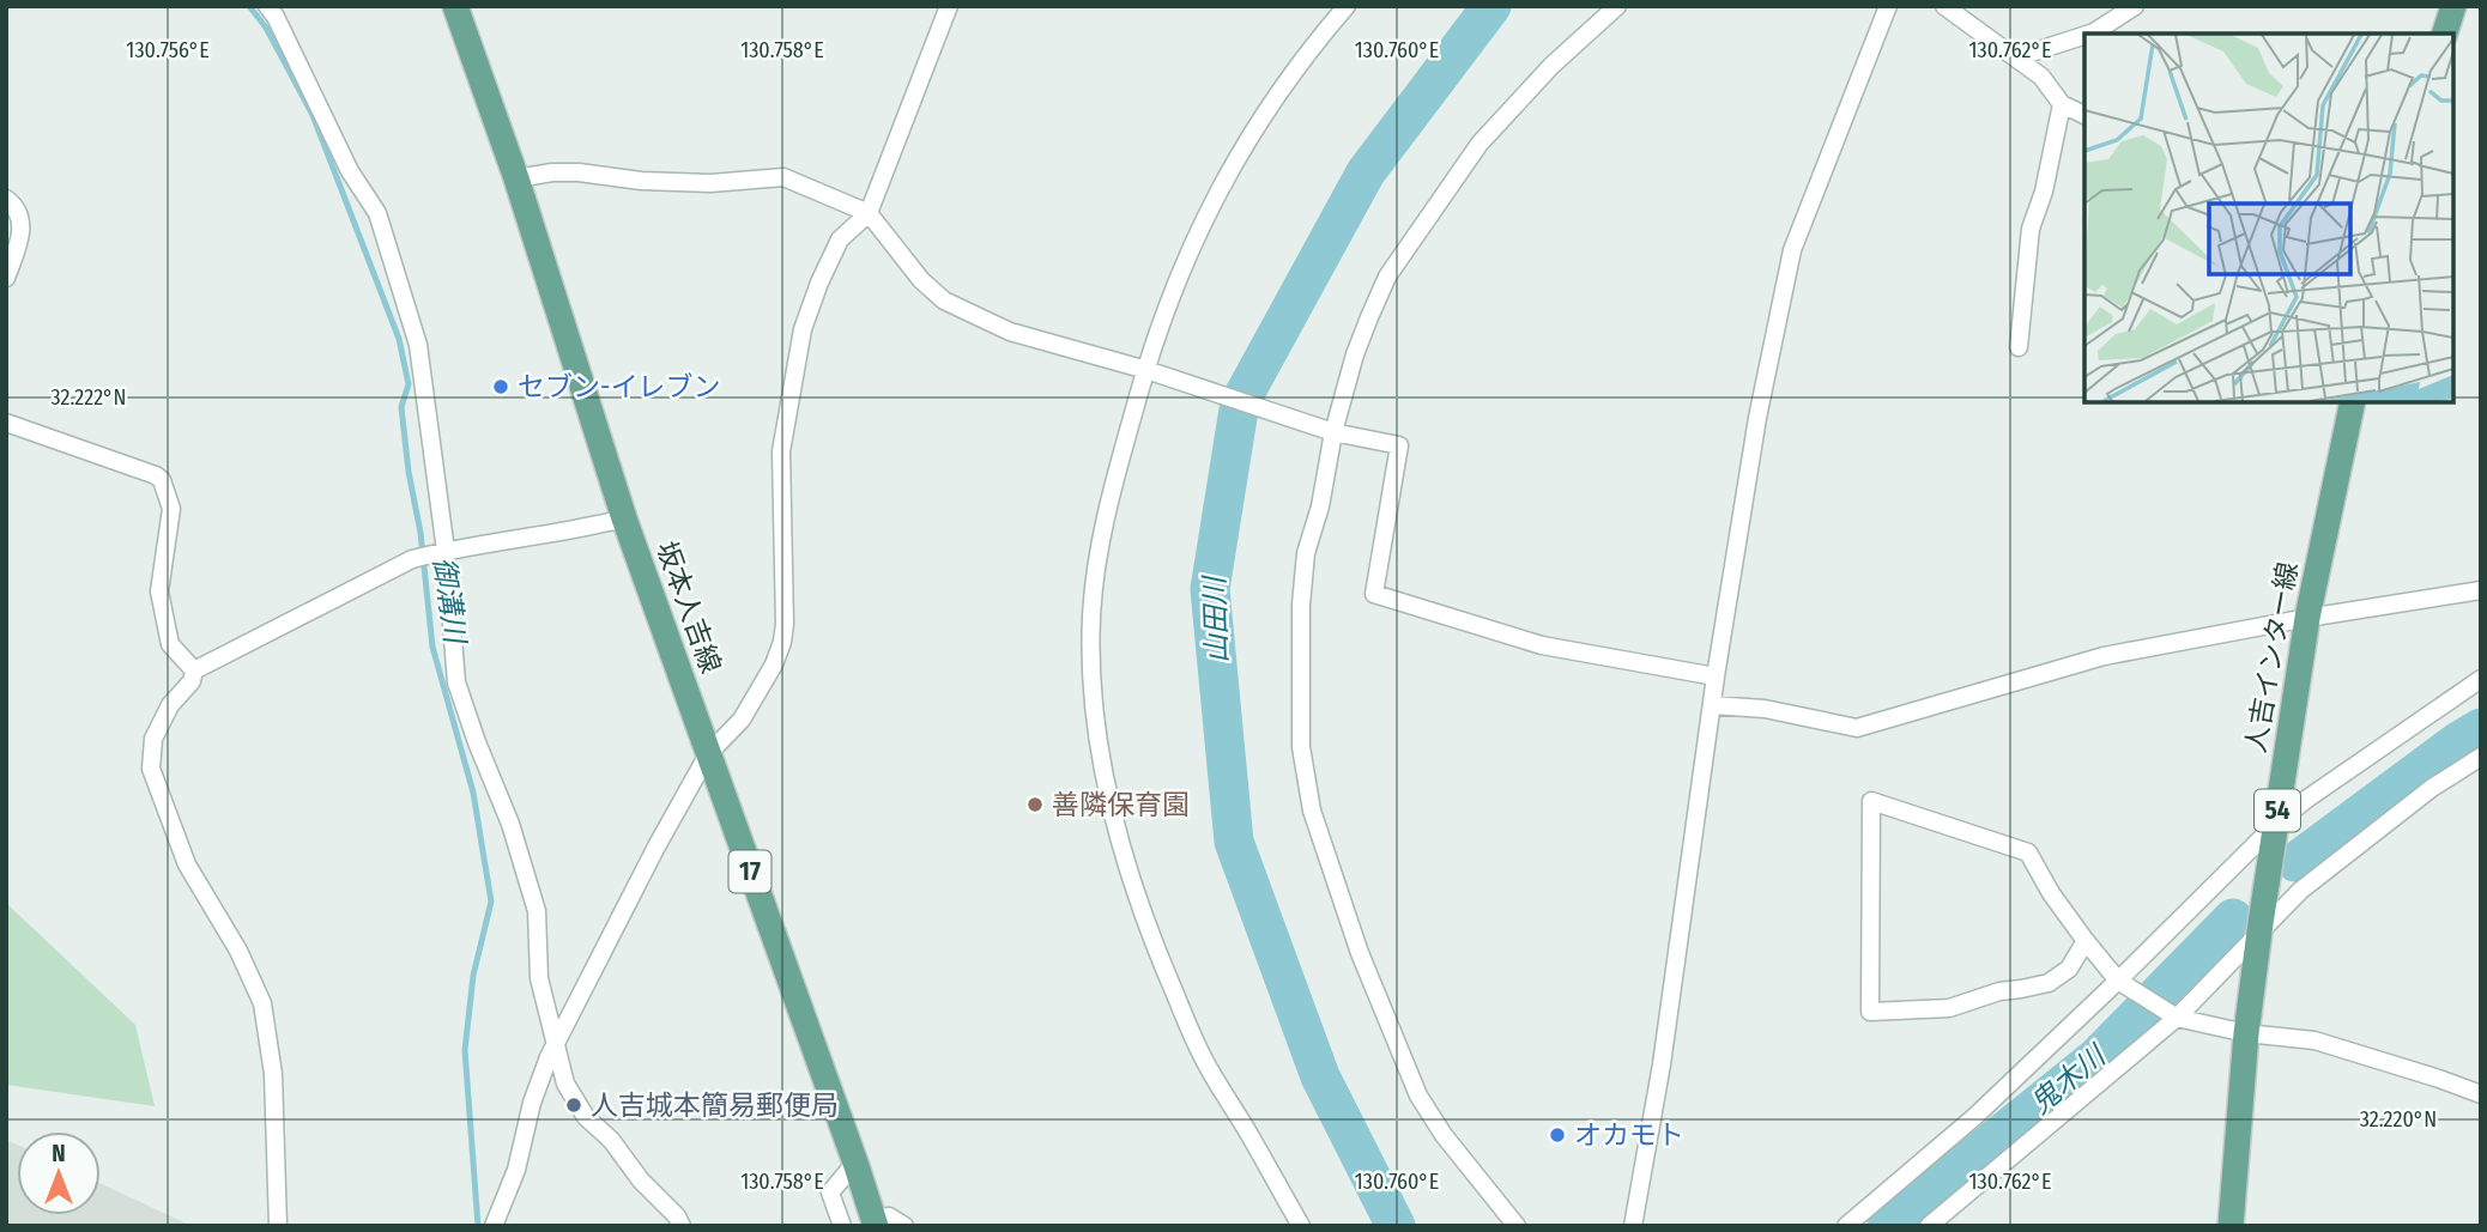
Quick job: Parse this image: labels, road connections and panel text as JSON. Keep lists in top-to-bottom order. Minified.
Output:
{"streets":{"main road":["坂本人吉線","人吉インター線","54","17"]},"water":["御溝川","山田川","鬼木川"],"places":["セブン-イレブン","善隣保育園","人吉城本簡易郵便局","オカモト"],"north":"top","coordinates":["130.756°E","130.758°E","130.760°E","130.762°E","32.222°N","32.220°N"]}
